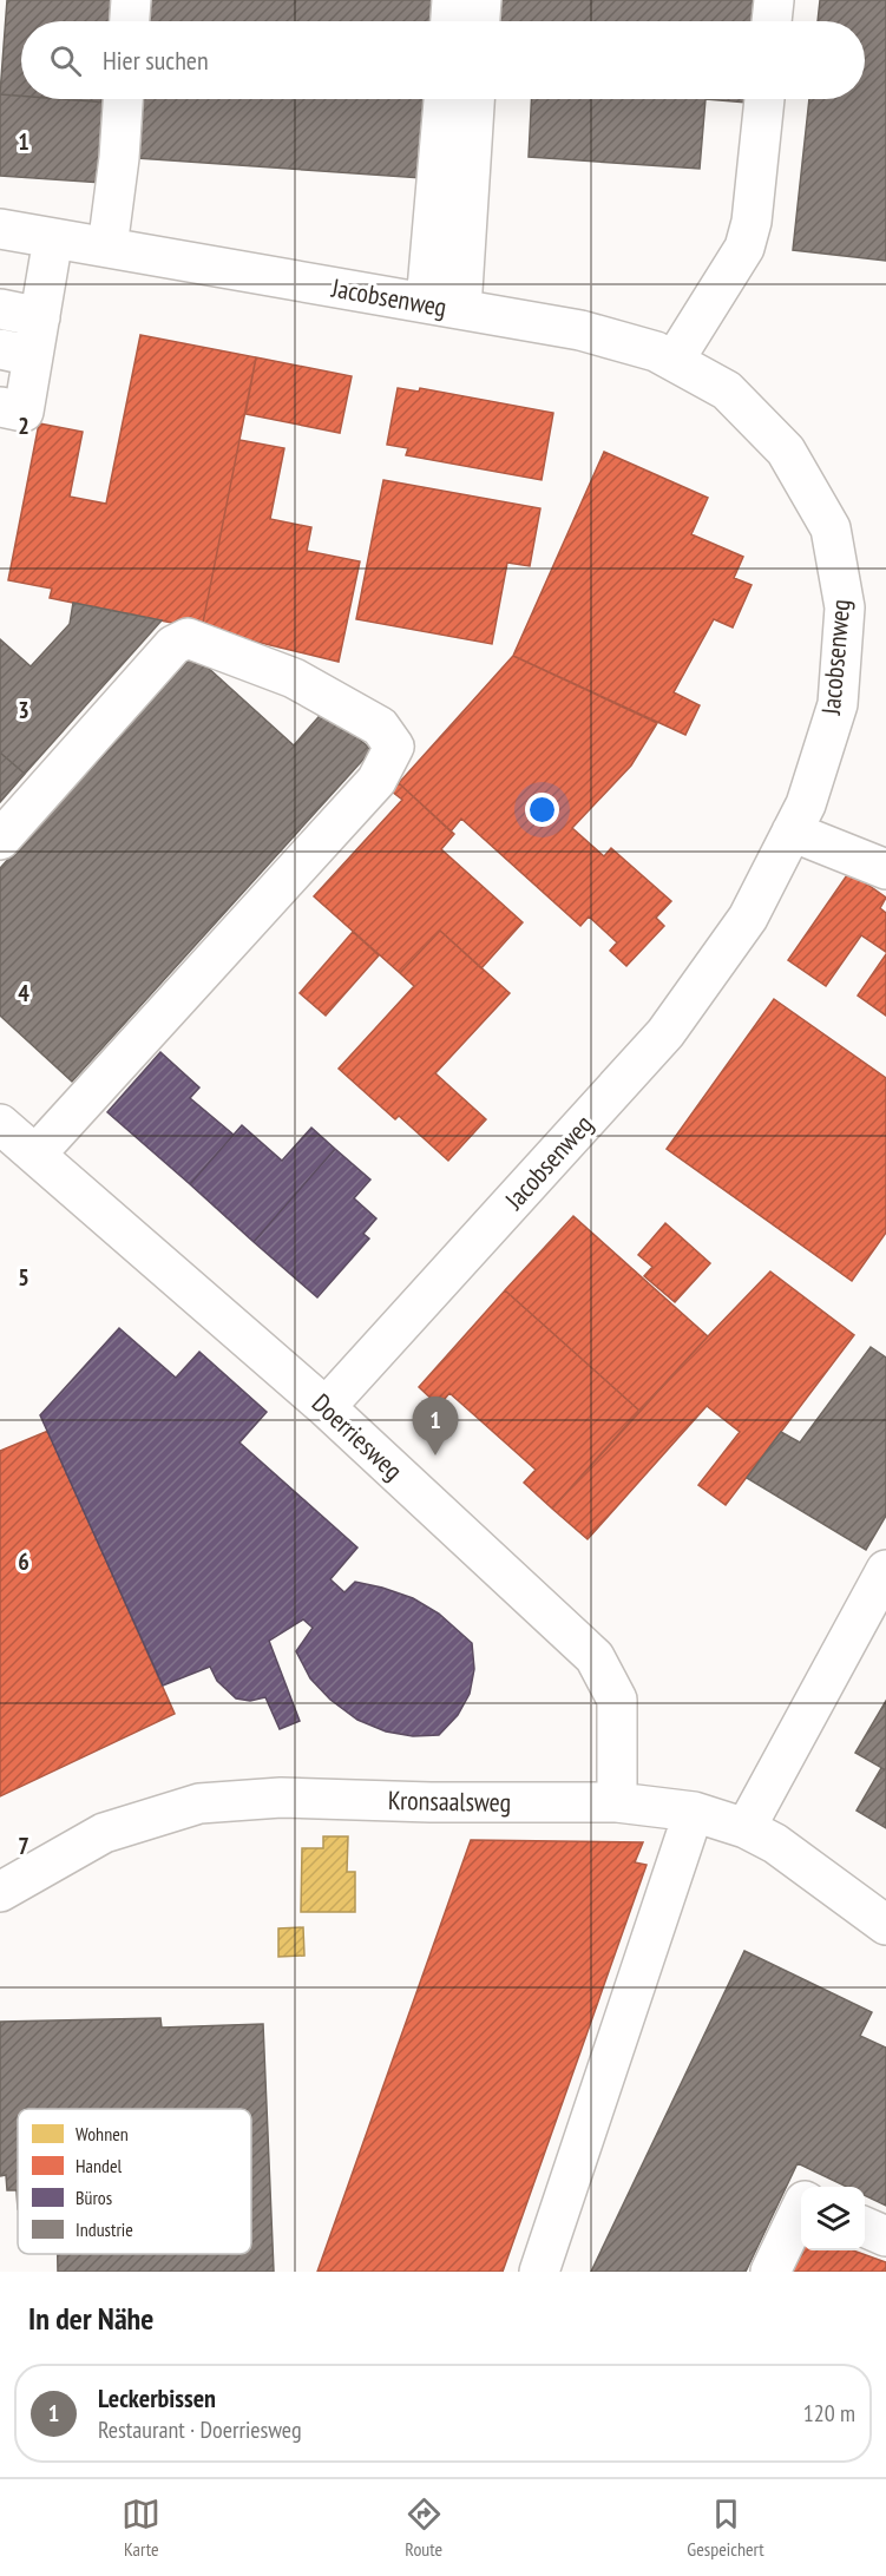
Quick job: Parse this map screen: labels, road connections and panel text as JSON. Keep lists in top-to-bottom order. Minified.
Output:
{"streets":{"street":["Jacobsenweg","Doerriesweg","Kronsaalsweg"]},"crossings":[["Jacobsenweg","Doerriesweg"],["Doerriesweg","Kronsaalsweg"]],"legend":["Wohnen","Handel","Büros","Industrie"],"page":{"search":"Hier suchen","pins":"1","heading":"In der Nähe","list":[{"mark":"1","name":"Leckerbissen","note":"Restaurant · Doerriesweg","value":"120 m"}],"nav":["Karte","Route","Gespeichert"]},"grid":{"rows":["1","2","3","4","5","6","7"]}}
